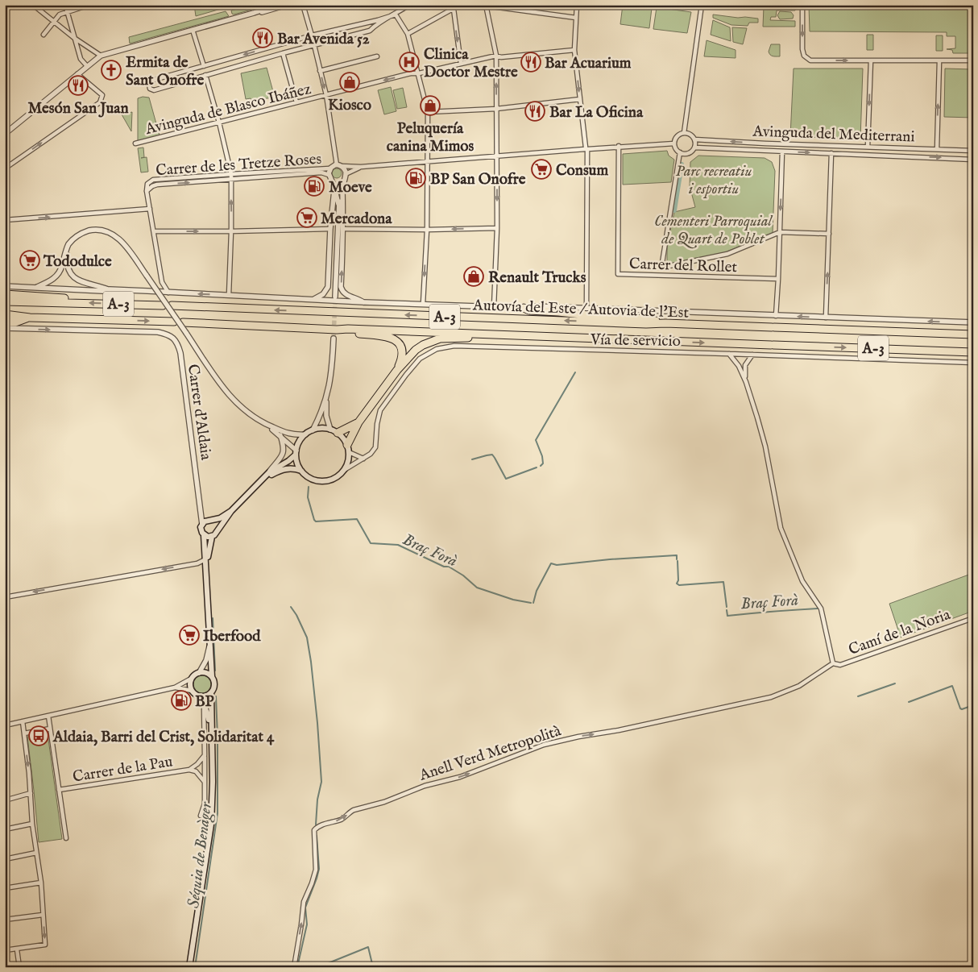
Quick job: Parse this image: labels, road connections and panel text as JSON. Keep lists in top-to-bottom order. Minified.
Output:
{"streets":{"highway":["A-3","Autovía del Este / Autovia de l'Est"],"street":["Avinguda de Blasco Ibáñez","Avinguda del Mediterrani","Carrer de les Tretze Roses","Carrer del Rollet","Vía de servicio","Carrer d'Aldaia","Camí de la Noria","Anell Verd Metropolità","Carrer de la Pau"]},"crossings":[["Avinguda del Mediterrani","Carrer de les Tretze Roses"],["Carrer de les Tretze Roses","Carrer del Rollet"],["Camí de la Noria","Anell Verd Metropolità"]],"one_way":["Anell Verd Metropolità"],"water":["Braç Forà","Séquia de Benàger"],"parks":["Parc recreatiu i esportiu","Cementeri Parroquial de Quart de Poblet"],"places":{"restaurant":["Bar Avenida 52","Bar Acuarium","Mesón San Juan","Bar La Oficina"],"hospital":["Clinica Doctor Mestre"],"church":["Ermita de Sant Onofre"],"shop":["Kiosco","Peluquería canina Mimos","Renault Trucks"],"supermarket":["Consum","Mercadona","Tododulce","Iberfood"],"fuel station":["BP San Onofre","Moeve","BP"],"bus stop":["Aldaia, Barri del Crist, Solidaritat 4"]}}
